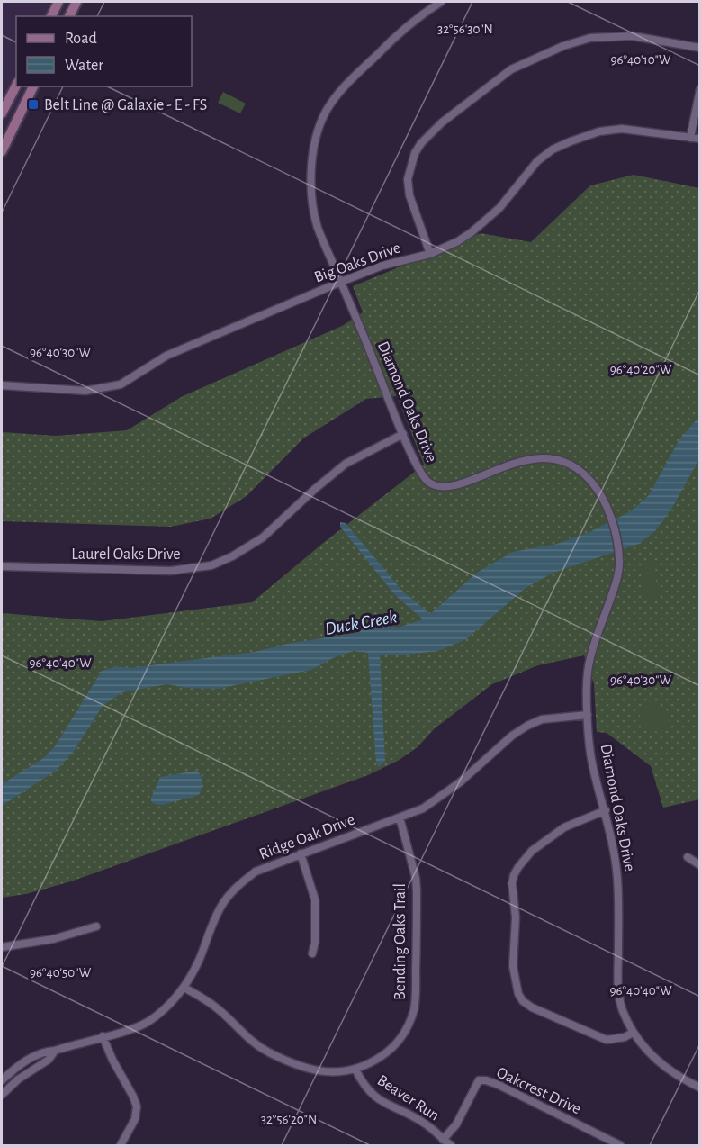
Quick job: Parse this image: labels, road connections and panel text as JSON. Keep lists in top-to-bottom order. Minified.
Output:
{"streets":{"street":["Big Oaks Drive","Diamond Oaks Drive","Laurel Oaks Drive","Ridge Oak Drive","Bending Oaks Trail","Oakcrest Drive","Beaver Run"]},"crossings":[["Big Oaks Drive","Diamond Oaks Drive"],["Diamond Oaks Drive","Laurel Oaks Drive"],["Diamond Oaks Drive","Ridge Oak Drive"],["Ridge Oak Drive","Bending Oaks Trail"],["Bending Oaks Trail","Beaver Run"],["Oakcrest Drive","Beaver Run"]],"water":["Duck Creek"],"places":{"transit":["Belt Line @ Galaxie - E - FS"]},"legend":["Road","Water"],"coordinates":["32°56'30\"N","96°40'10\"W","96°40'30\"W","96°40'20\"W","96°40'40\"W","96°40'50\"W","32°56'20\"N"]}
